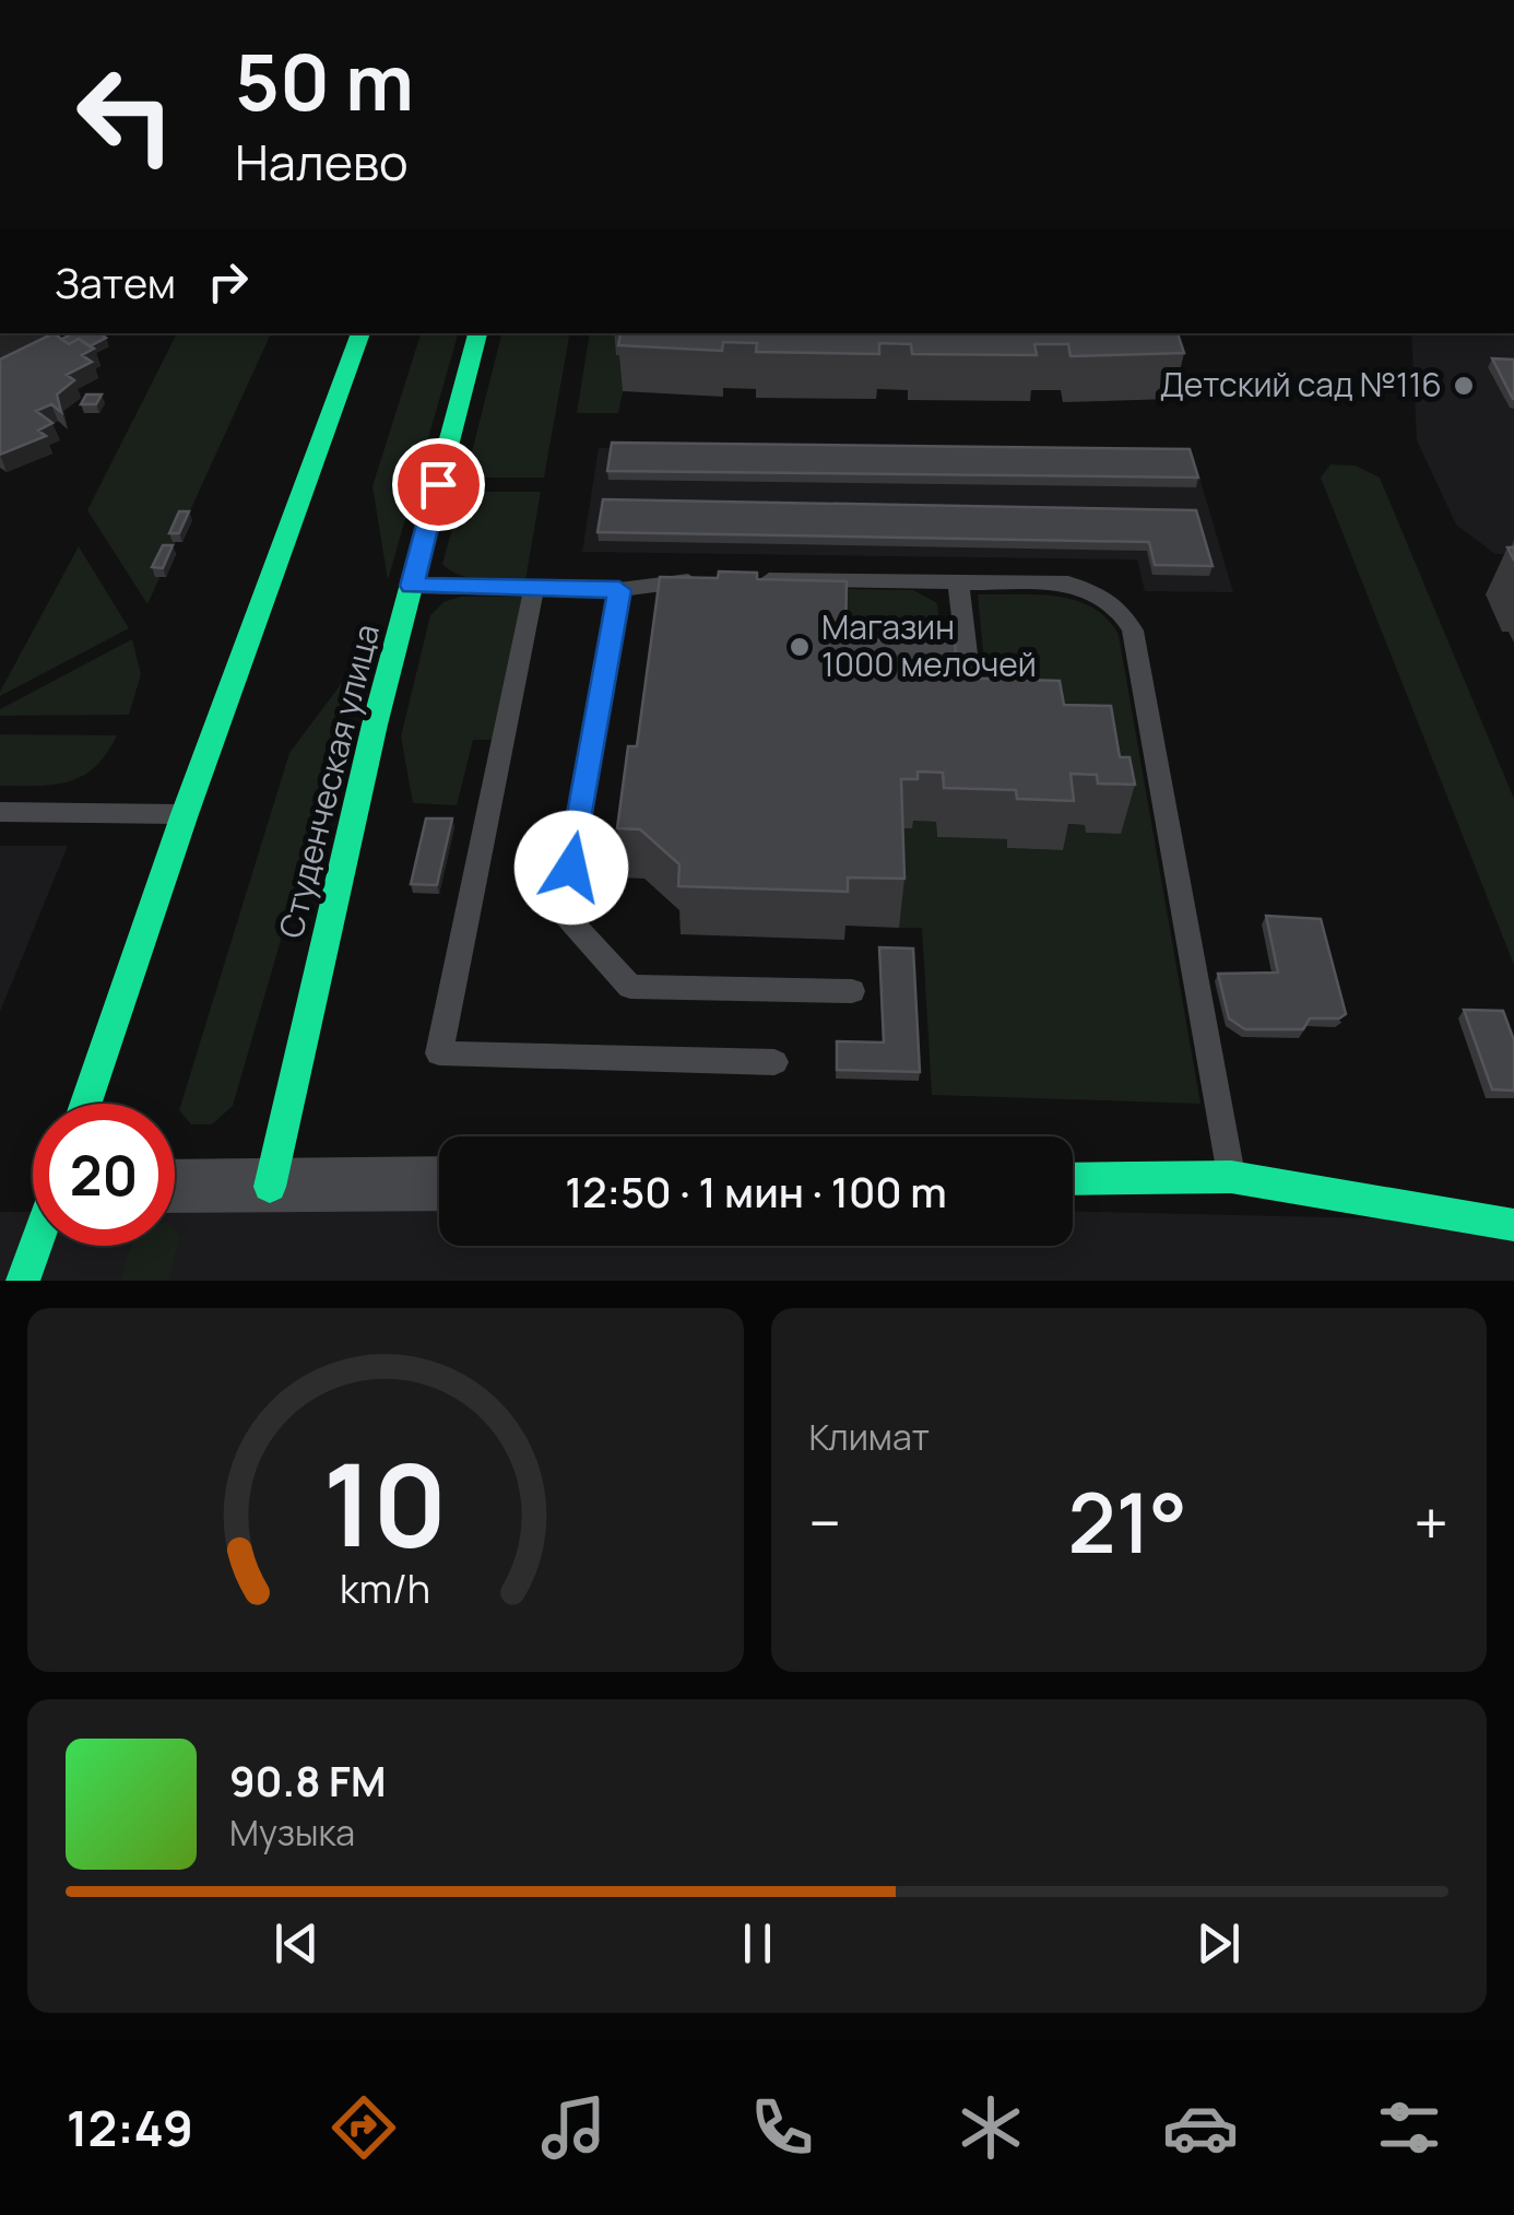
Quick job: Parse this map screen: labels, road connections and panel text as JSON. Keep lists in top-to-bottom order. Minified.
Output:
{"streets":{"street":["Студенческая улица"]},"places":["Детский сад №116","Магазин 1000 мелочей"],"page":{"turn":["50 m","Налево"],"then":"Затем","limit":"20","trip":"12:50 · 1 мин · 100 m","tile":"Климат","heat":["−","21°","+"],"song":["90.8 FM","Музыка"],"tabs":"12:49","gauge":["10","km/h"]}}
